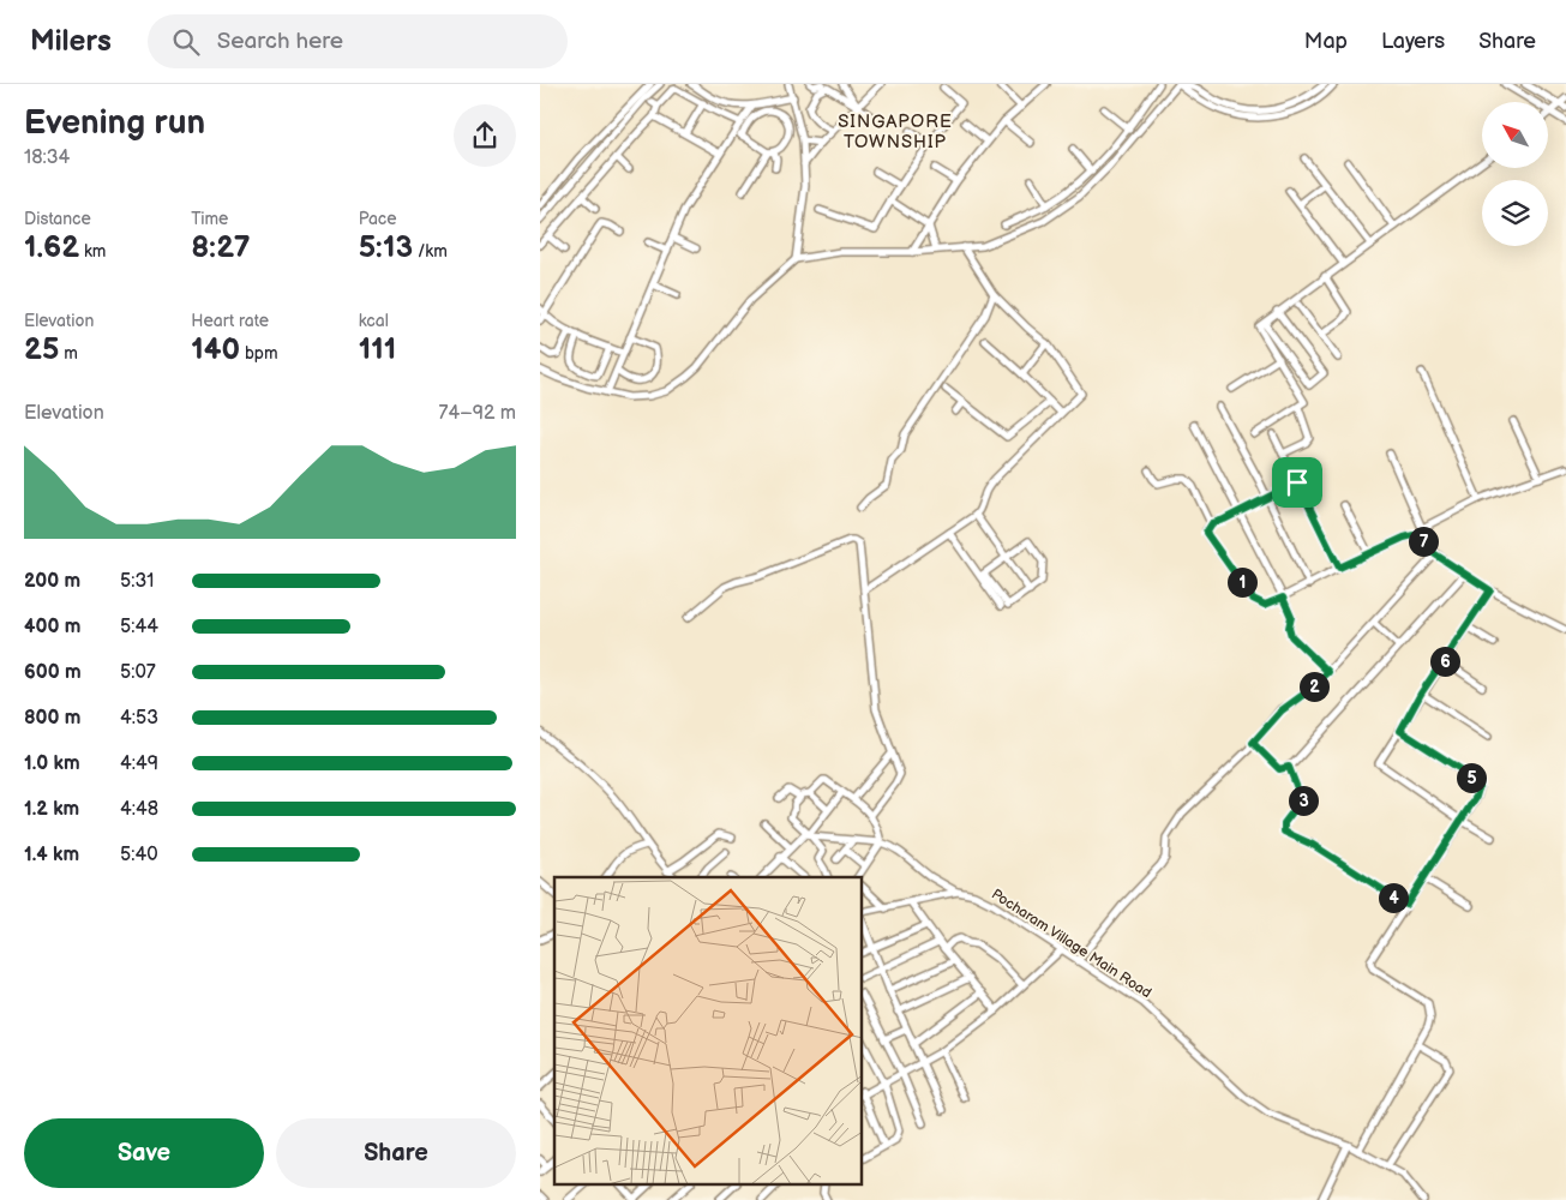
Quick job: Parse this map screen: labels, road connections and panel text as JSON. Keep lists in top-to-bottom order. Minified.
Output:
{"streets":{"street":["Pocharam Village Main Road"]},"districts":["SINGAPORE TOWNSHIP"],"north":"top left","page":{"header":"Milers","search":"Search here","nav":["Map","Layers","Share"],"heading":["Evening run","18:34"],"stats":[["Distance","1.62 km"],["Time","8:27"],["Pace","5:13 /km"],["Elevation","25 m"],["Heart rate","140 bpm"],["kcal","111"]],"chart":["Elevation","74–92 m"],"pins":["7","1","6","2","5","3","4"],"list":[{"name":"200 m","note":"5:31"},{"name":"400 m","note":"5:44"},{"name":"600 m","note":"5:07"},{"name":"800 m","note":"4:53"},{"name":"1.0 km","note":"4:49"},{"name":"1.2 km","note":"4:48"},{"name":"1.4 km","note":"5:40"}],"buttons":["Save","Share"]}}
